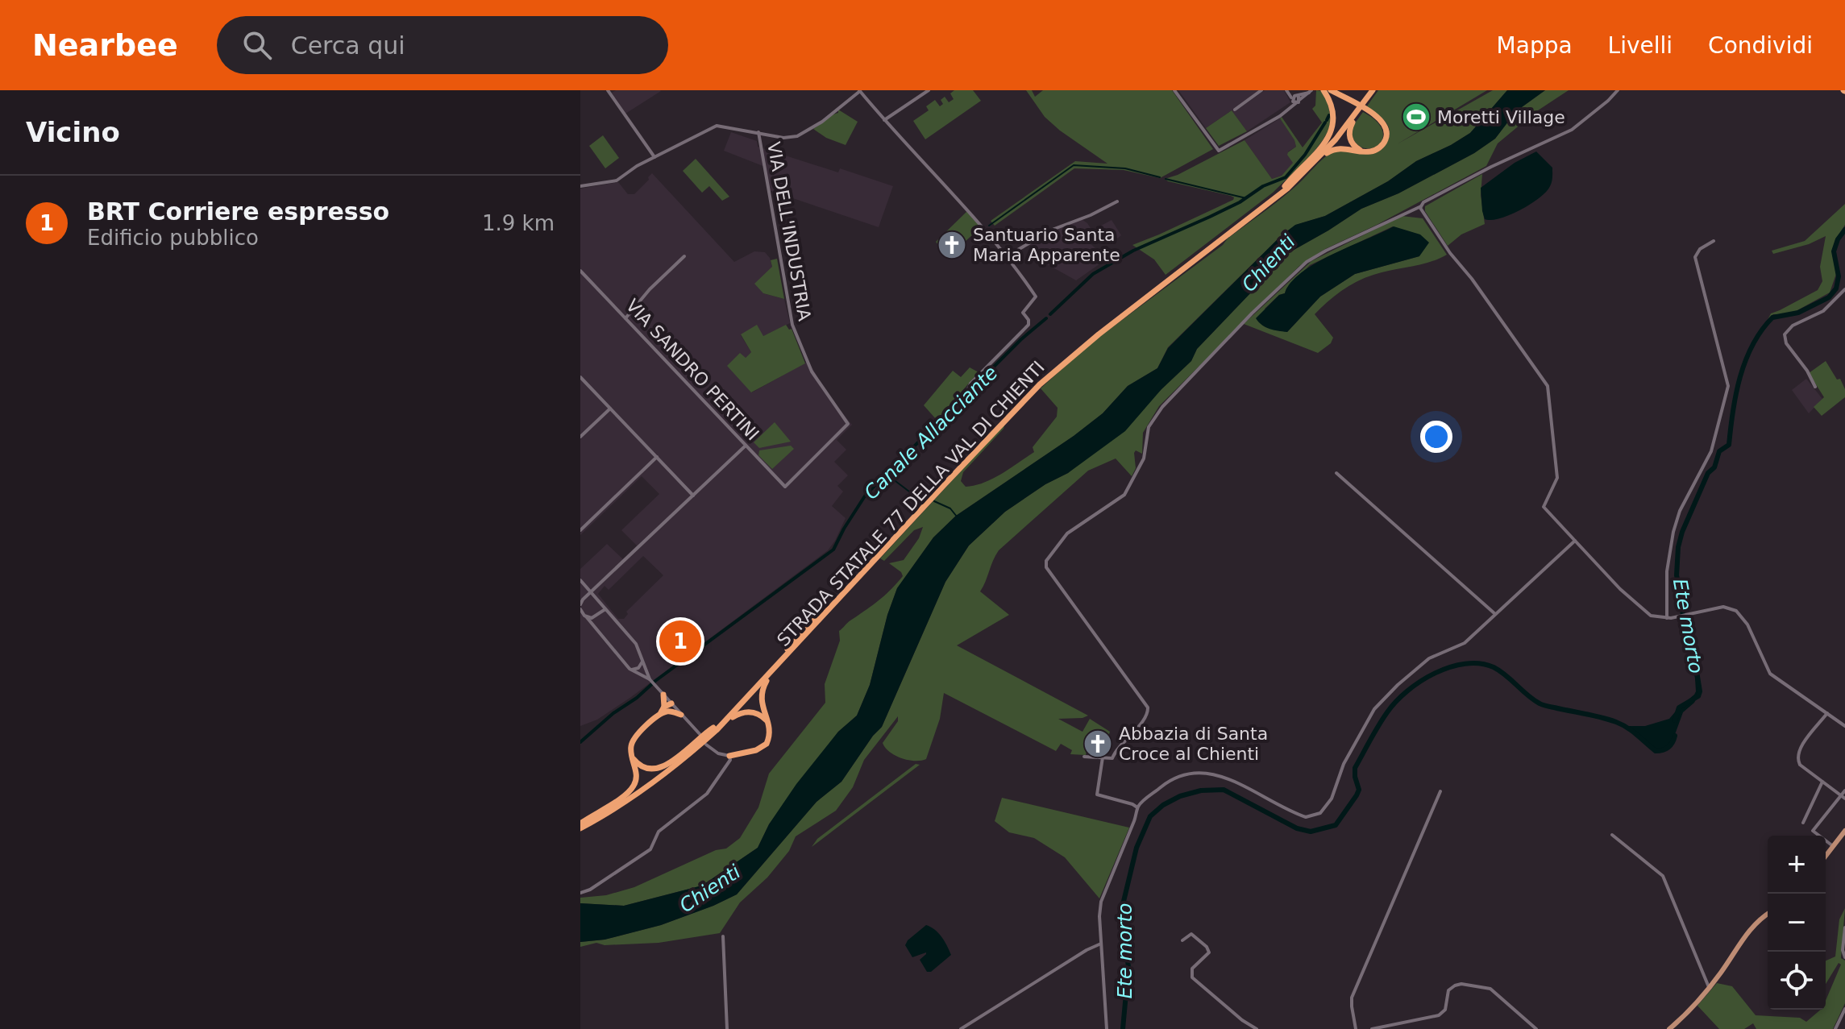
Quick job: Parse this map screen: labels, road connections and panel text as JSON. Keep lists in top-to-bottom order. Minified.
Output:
{"streets":{"highway":["STRADA STATALE 77 DELLA VAL DI CHIENTI"],"street":["VIA DELL'INDUSTRIA","VIA SANDRO PERTINI"]},"crossings":[["VIA DELL'INDUSTRIA","VIA SANDRO PERTINI"]],"water":["Chienti","Canale Allacciante","Ete morto"],"places":{"sports":["Moretti Village"],"church":["Santuario Santa Maria Apparente","Abbazia di Santa Croce al Chienti"]},"page":{"header":"Nearbee","search":"Cerca qui","nav":["Mappa","Livelli","Condividi"],"heading":"Vicino","list":[{"mark":"1","name":"BRT Corriere espresso","note":"Edificio pubblico","value":"1.9 km"}],"pins":"1","map_buttons":["+","−"]}}
